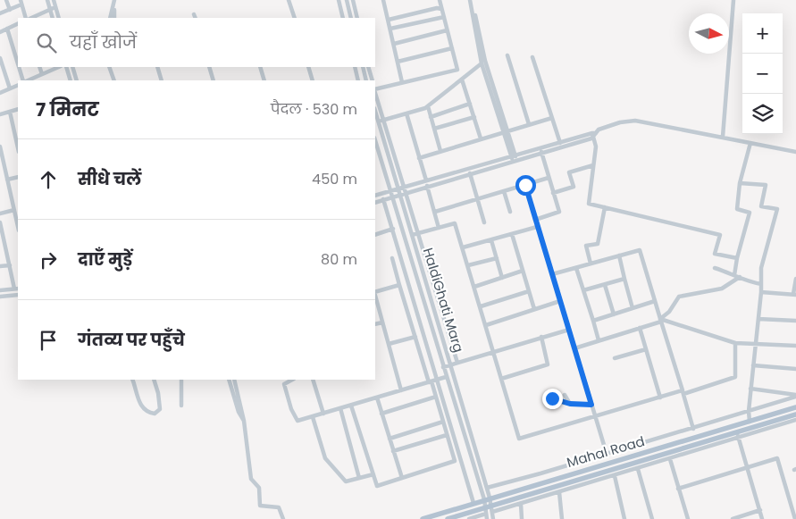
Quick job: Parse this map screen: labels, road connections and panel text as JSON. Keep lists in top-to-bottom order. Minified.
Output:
{"streets":{"main road":["Mahal Road"],"street":["HaldiGhati Marg"]},"crossings":[["HaldiGhati Marg","Mahal Road"]],"north":"right","page":{"map_buttons":["+","−"],"search":"यहाँ खोजें","heading":["7 मिनट","पैदल · 530 m"],"list":[["सीधे चलें","450 m"],["दाएँ मुड़ें","80 m"],"गंतव्य पर पहुँचे"]}}
